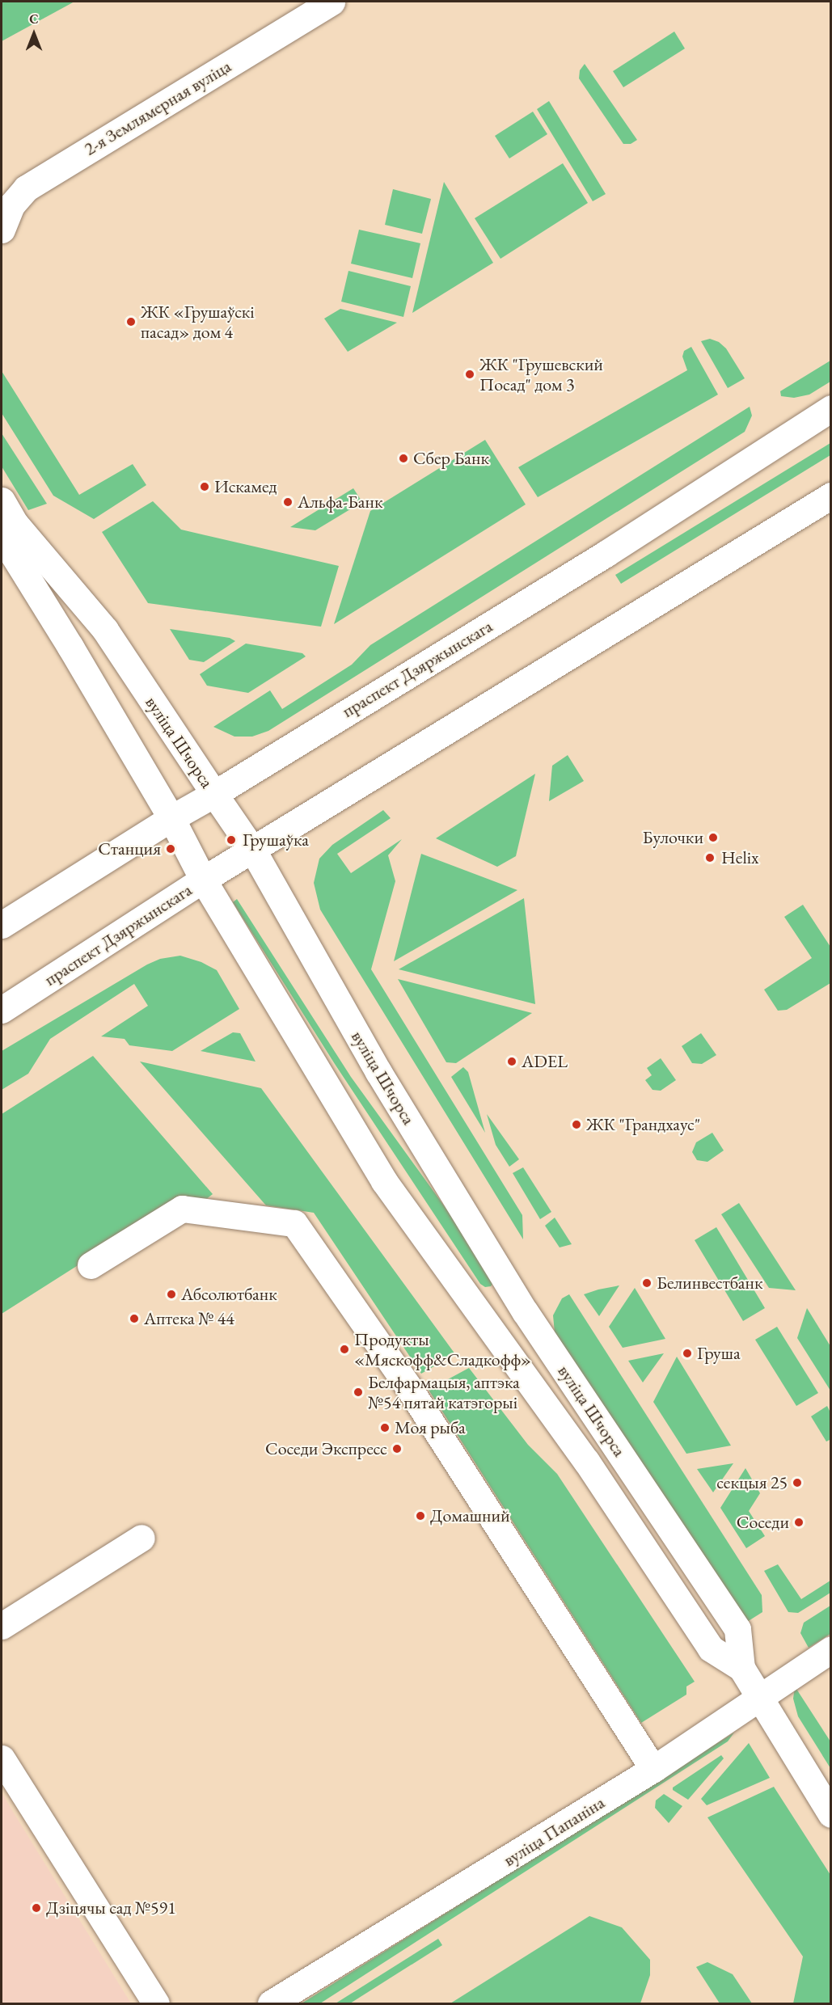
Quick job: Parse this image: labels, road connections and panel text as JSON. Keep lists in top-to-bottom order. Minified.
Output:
{"streets":{"main road":["2-я Землямерная вуліца","праспект Дзяржынскага","вуліца Шчорса","вуліца Папаніна"]},"crossings":[["праспект Дзяржынскага","вуліца Шчорса"],["вуліца Шчорса","вуліца Папаніна"]],"places":["ЖК «Грушаўскі пасад» дом 4","ЖК \"Грушевский Посад\" дом 3","Сбер Банк","Искамед","Альфа-Банк","Булочки","Грушаўка","Станция","Helix","ADEL","ЖК \"Грандхаус\"","Белинвестбанк","Абсолютбанк","Аптека № 44","Продукты «Мяскофф&Сладкофф»","Груша","Белфармацыя, аптэка №54 пятай катэгорыі","Моя рыба","Соседи Экспресс","секцыя 25","Домашний","Соседи","Дзіцячы сад №591"],"north":"top"}
